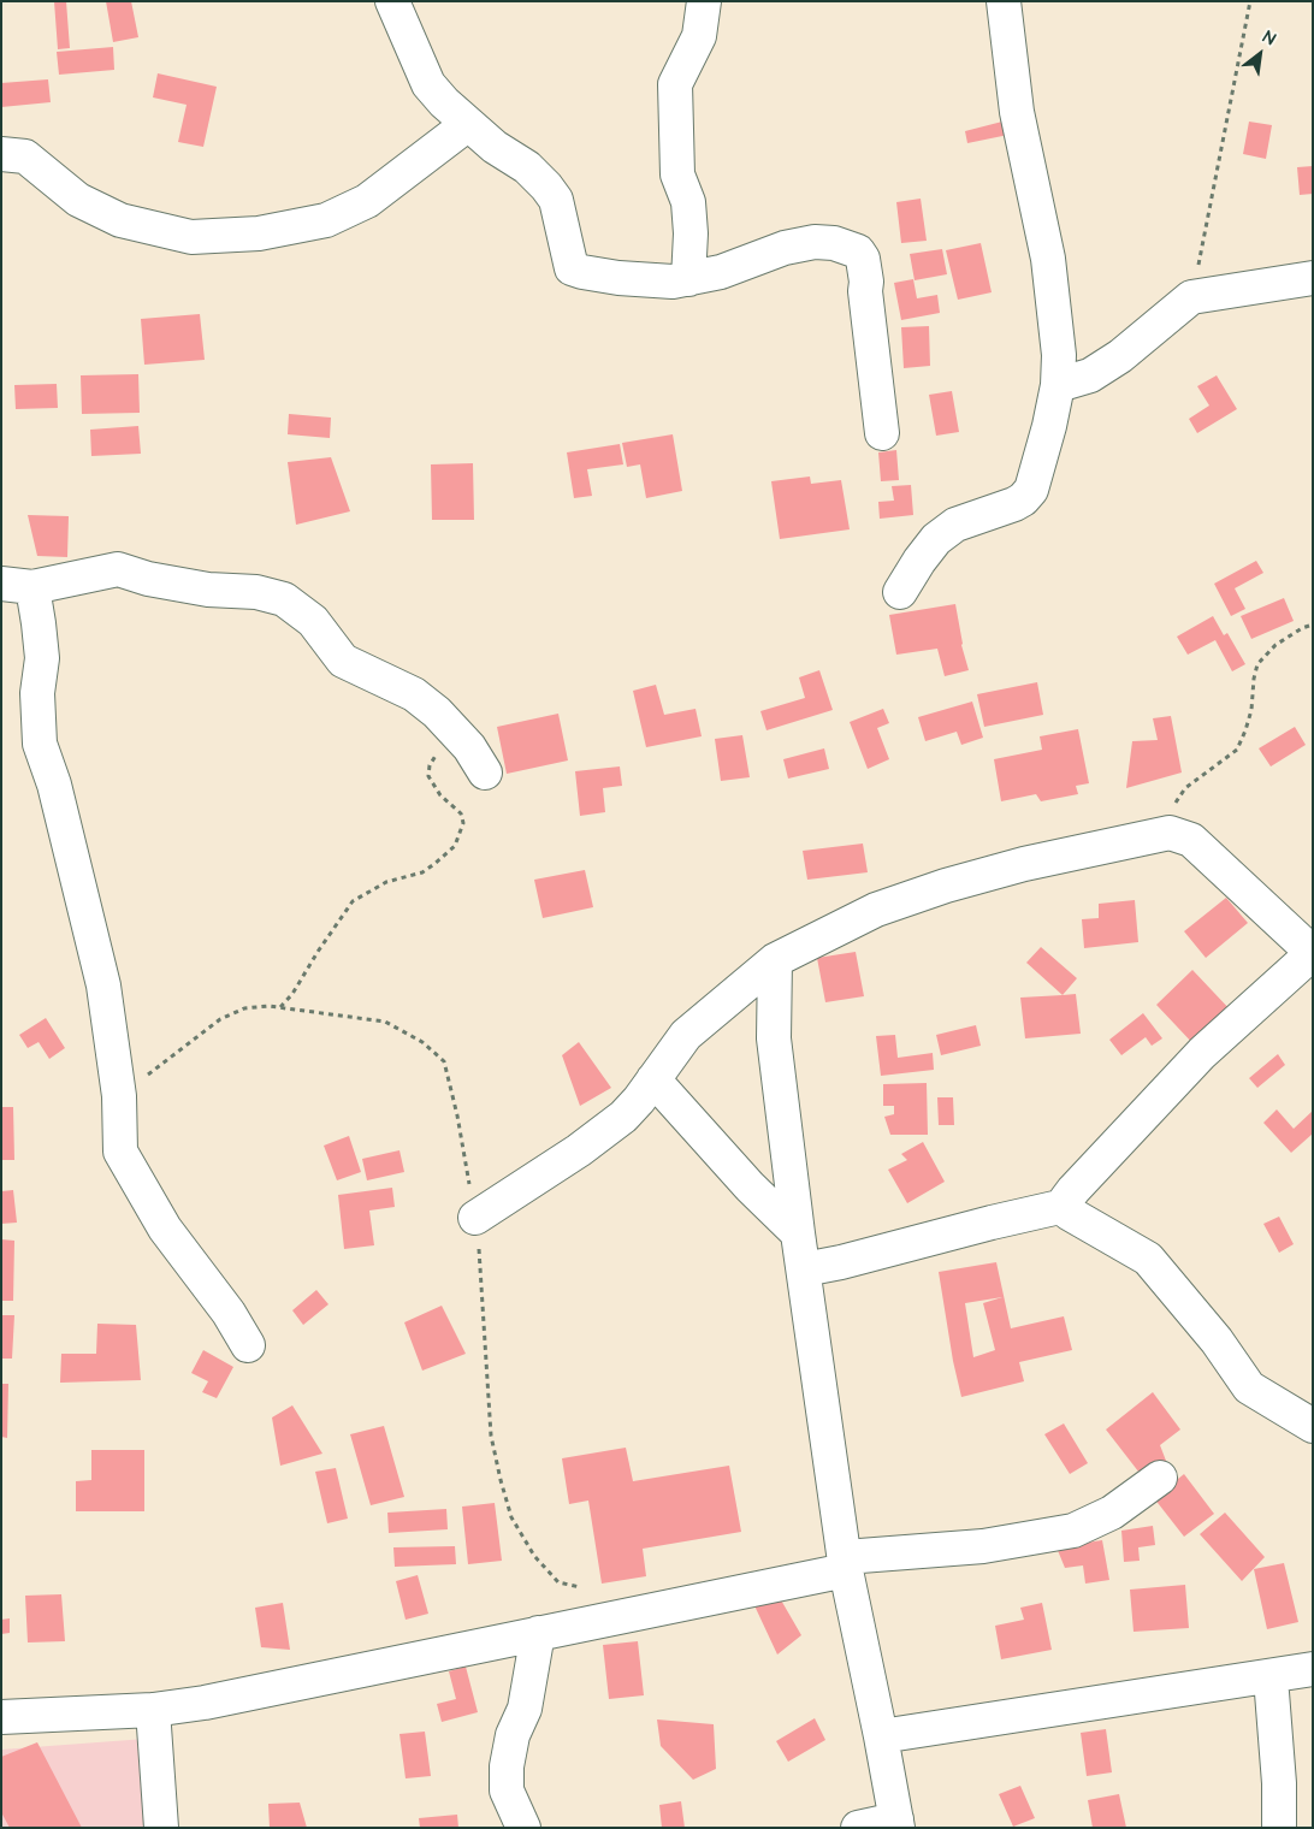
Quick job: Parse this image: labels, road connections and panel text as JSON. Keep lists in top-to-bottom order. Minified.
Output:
{"north":"top right"}
